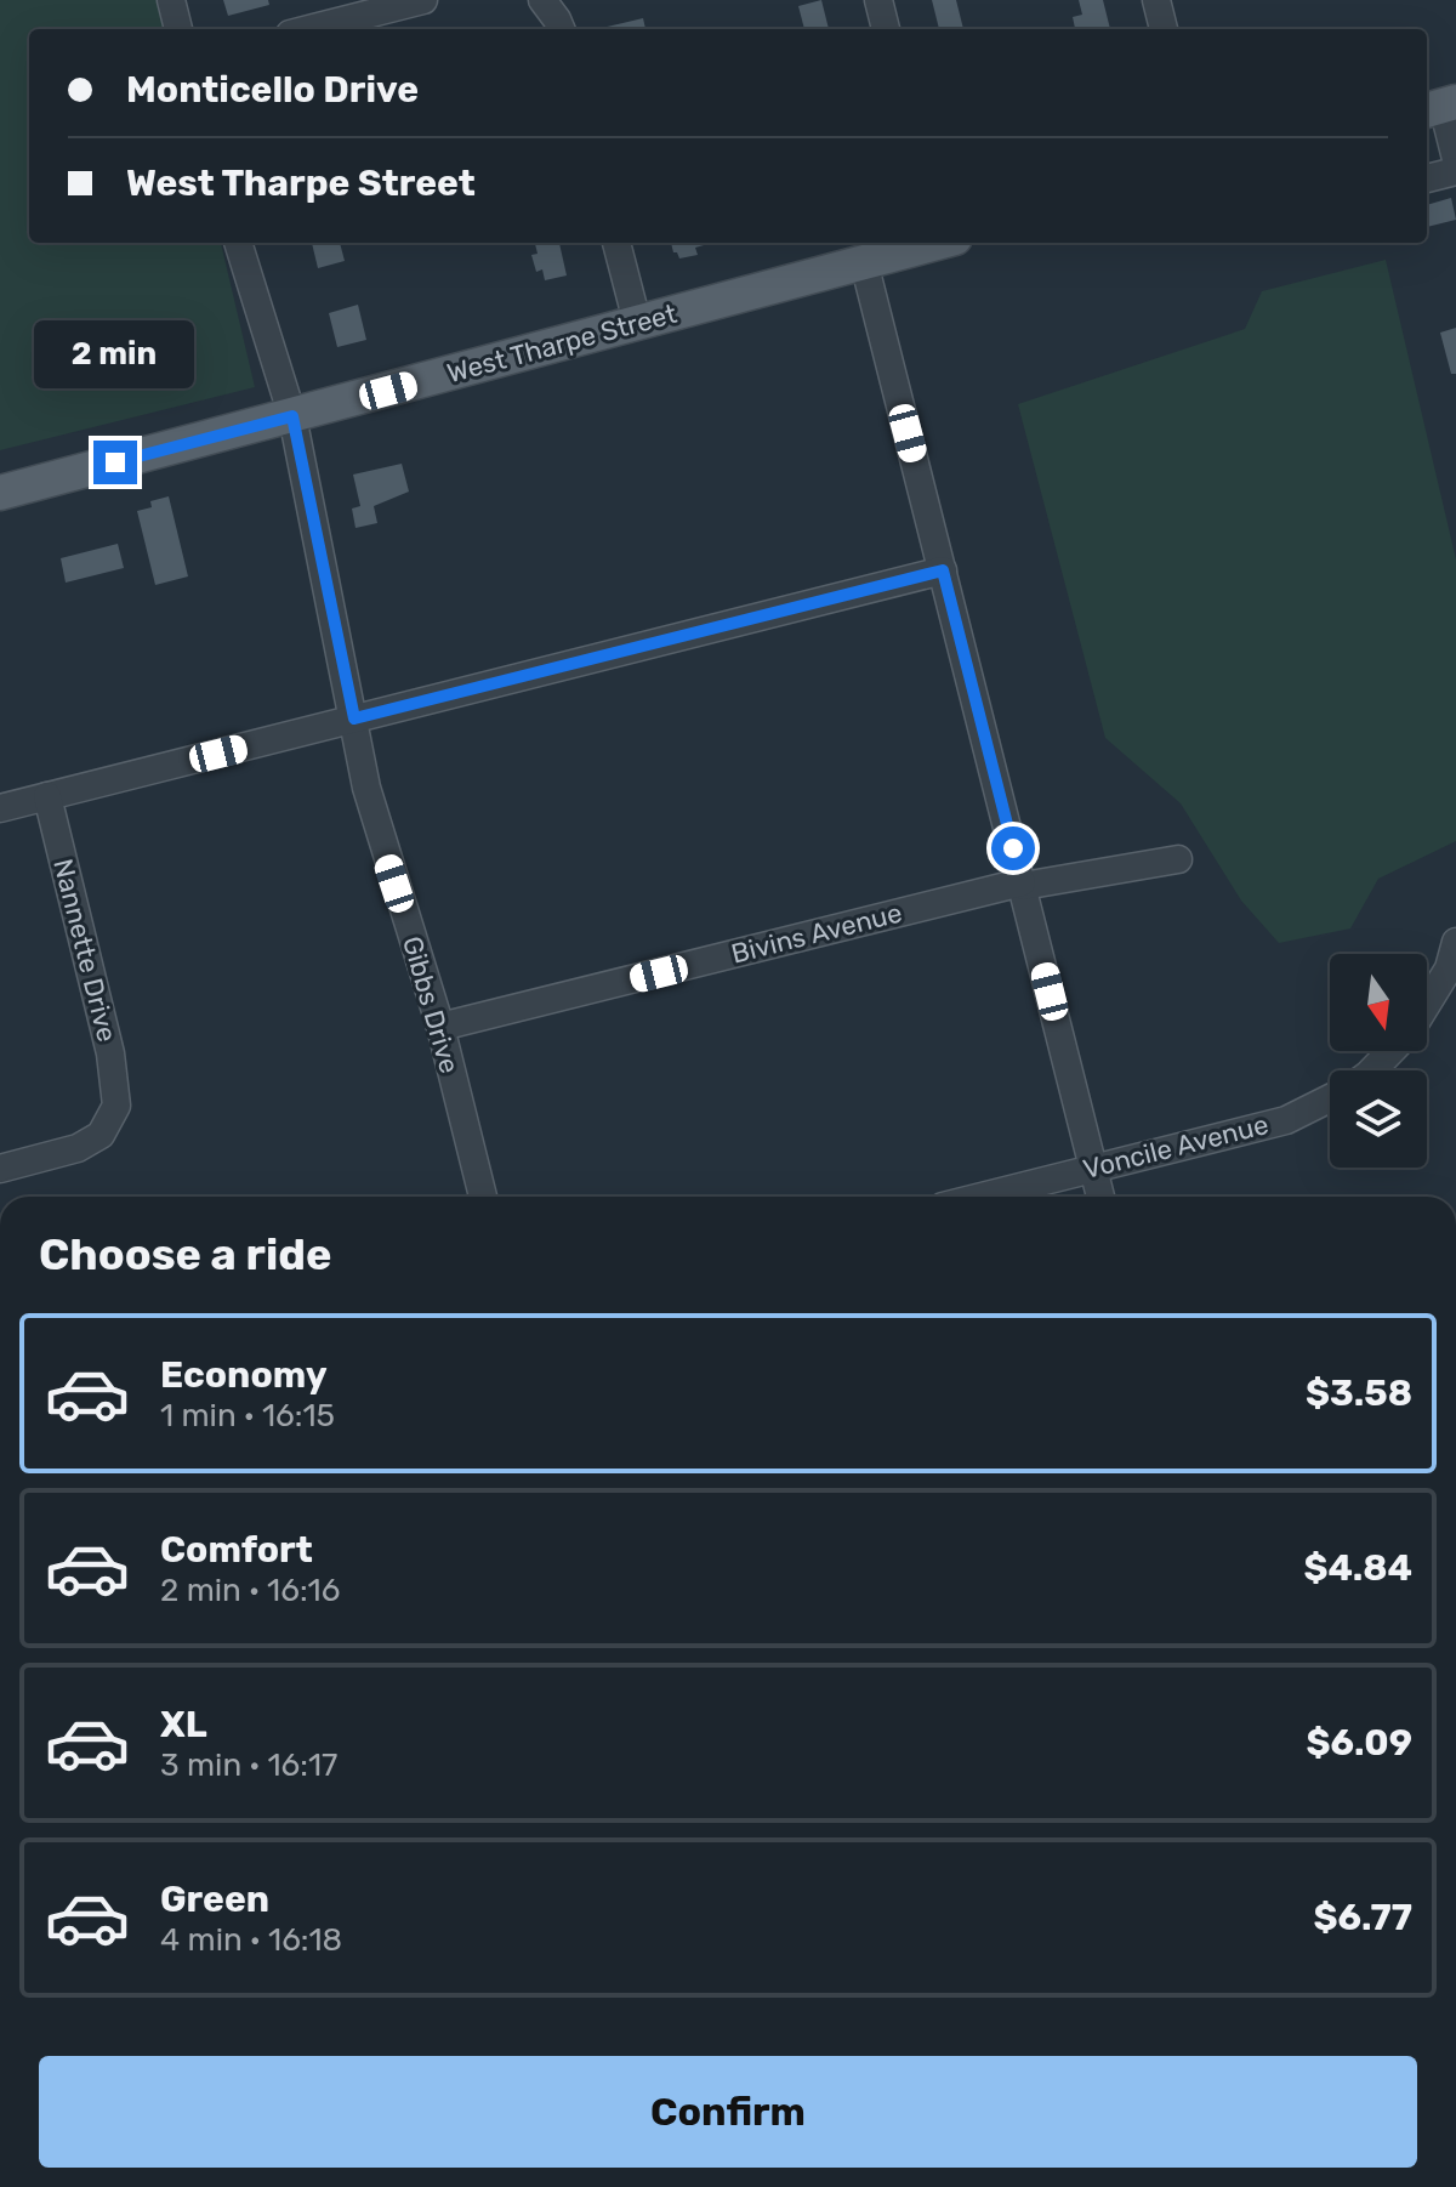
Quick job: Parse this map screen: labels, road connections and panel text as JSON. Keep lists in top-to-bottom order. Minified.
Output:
{"streets":{"main road":["West Tharpe Street"],"street":["Bivins Avenue","Nannette Drive","Gibbs Drive","Voncile Avenue"]},"crossings":[["West Tharpe Street","Gibbs Drive"],["Bivins Avenue","Gibbs Drive"]],"north":"bottom","page":{"banner":["Monticello Drive","West Tharpe Street"],"bubble":"2 min","heading":"Choose a ride","list":[{"name":"Economy","note":"1 min · 16:15","value":"$3.58"},{"name":"Comfort","note":"2 min · 16:16","value":"$4.84"},{"name":"XL","note":"3 min · 16:17","value":"$6.09"},{"name":"Green","note":"4 min · 16:18","value":"$6.77"}],"buttons":"Confirm"}}
